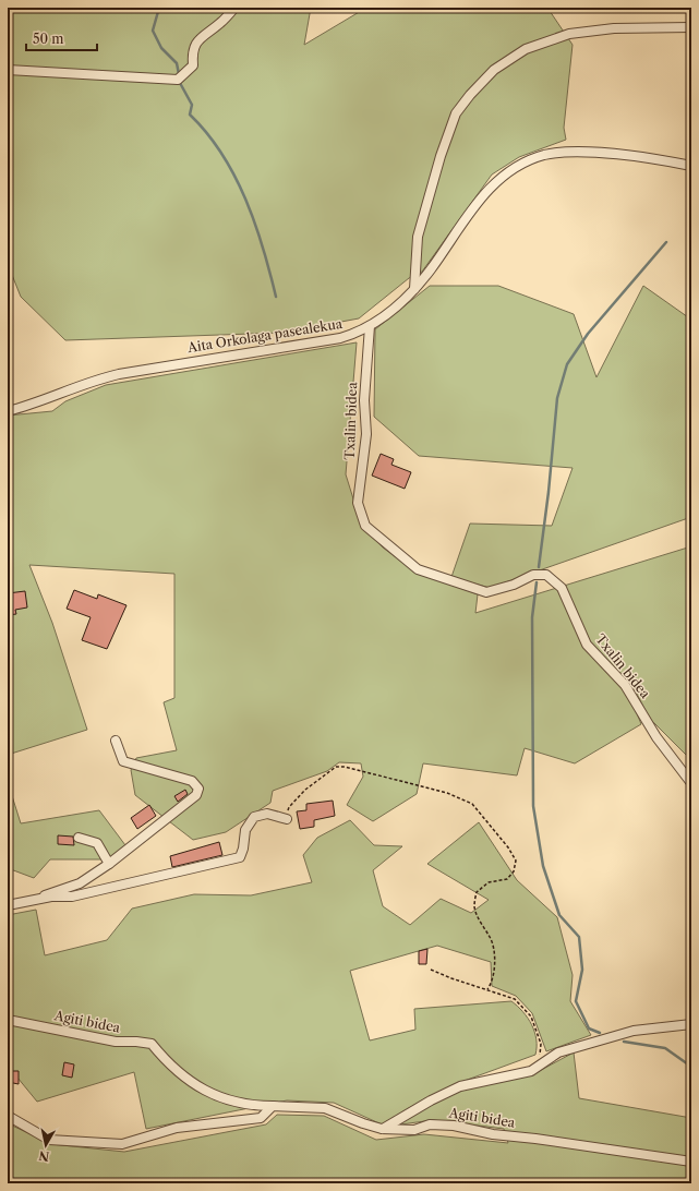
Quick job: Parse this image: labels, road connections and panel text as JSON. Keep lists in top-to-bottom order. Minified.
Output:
{"streets":{"street":["Aita Orkolaga pasealekua","Txalin bidea","Agiti bidea"]},"crossings":[["Aita Orkolaga pasealekua","Txalin bidea"]],"scale_bar":"50 m","north":"bottom"}
